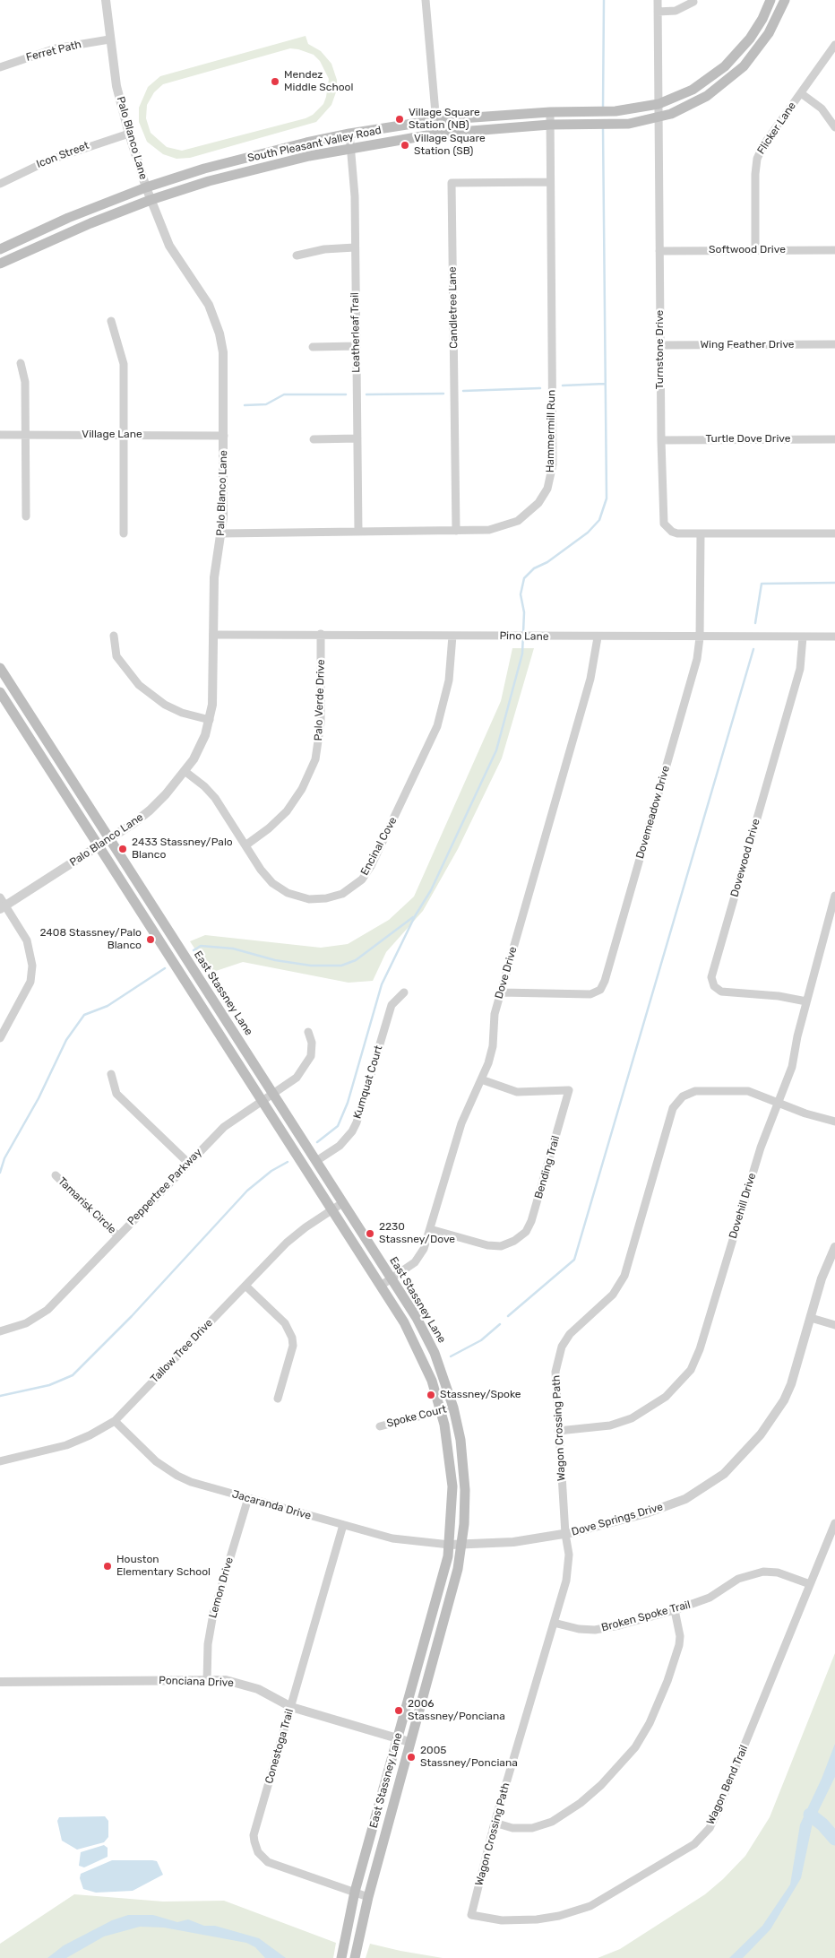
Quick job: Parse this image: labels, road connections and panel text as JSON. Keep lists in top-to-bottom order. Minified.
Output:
{"streets":{"main road":["South Pleasant Valley Road","East Stassney Lane"],"street":["Ferret Path","Flicker Lane","Palo Blanco Lane","Icon Street","Softwood Drive","Candletree Lane","Leatherleaf Trail","Wing Feather Drive","Turnstone Drive","Hammermill Run","Village Lane","Turtle Dove Drive","Pino Lane","Palo Verde Drive","Dovemeadow Drive","Encinal Cove","Dovewood Drive","Dove Drive","Kumquat Court","Bending Trail","Peppertree Parkway","Tamarisk Circle","Dovehill Drive","Tallow Tree Drive","Spoke Court","Wagon Crossing Path","Jacaranda Drive","Dove Springs Drive","Lemon Drive","Broken Spoke Trail","Ponciana Drive","Conestoga Trail","Wagon Bend Trail"]},"crossings":[["Ferret Path","Palo Blanco Lane"],["Flicker Lane","Softwood Drive"],["Palo Blanco Lane","South Pleasant Valley Road"],["Palo Blanco Lane","Icon Street"],["Palo Blanco Lane","Hammermill Run"],["Palo Blanco Lane","Village Lane"],["Palo Blanco Lane","Pino Lane"],["Palo Blanco Lane","Encinal Cove"],["Palo Blanco Lane","East Stassney Lane"],["South Pleasant Valley Road","Leatherleaf Trail"],["South Pleasant Valley Road","Turnstone Drive"],["South Pleasant Valley Road","Hammermill Run"],["Softwood Drive","Turnstone Drive"],["Candletree Lane","Hammermill Run"],["Leatherleaf Trail","Hammermill Run"],["Wing Feather Drive","Turnstone Drive"],["Turnstone Drive","Turtle Dove Drive"],["Turnstone Drive","Dovemeadow Drive"],["Pino Lane","Palo Verde Drive"],["Pino Lane","Dovemeadow Drive"],["Pino Lane","Encinal Cove"],["Pino Lane","Dovewood Drive"],["Pino Lane","Dove Drive"],["Palo Verde Drive","Encinal Cove"],["Dovemeadow Drive","Dove Drive"],["Dovewood Drive","Dovehill Drive"],["Dove Drive","East Stassney Lane"],["Dove Drive","Bending Trail"],["East Stassney Lane","Kumquat Court"],["East Stassney Lane","Peppertree Parkway"],["East Stassney Lane","Tallow Tree Drive"],["East Stassney Lane","Spoke Court"],["East Stassney Lane","Jacaranda Drive"],["East Stassney Lane","Dove Springs Drive"],["East Stassney Lane","Ponciana Drive"],["East Stassney Lane","Conestoga Trail"],["Peppertree Parkway","Tamarisk Circle"],["Dovehill Drive","Wagon Crossing Path"],["Tallow Tree Drive","Jacaranda Drive"],["Wagon Crossing Path","Dove Springs Drive"],["Wagon Crossing Path","Broken Spoke Trail"],["Wagon Crossing Path","Wagon Bend Trail"],["Jacaranda Drive","Dove Springs Drive"],["Jacaranda Drive","Lemon Drive"],["Jacaranda Drive","Conestoga Trail"],["Lemon Drive","Ponciana Drive"],["Broken Spoke Trail","Wagon Bend Trail"],["Ponciana Drive","Conestoga Trail"]],"places":["Mendez Middle School","Village Square Station (NB)","Village Square Station (SB)","2433 Stassney/Palo Blanco","2408 Stassney/Palo Blanco","2230 Stassney/Dove","Stassney/Spoke","Houston Elementary School","2006 Stassney/Ponciana","2005 Stassney/Ponciana"]}
